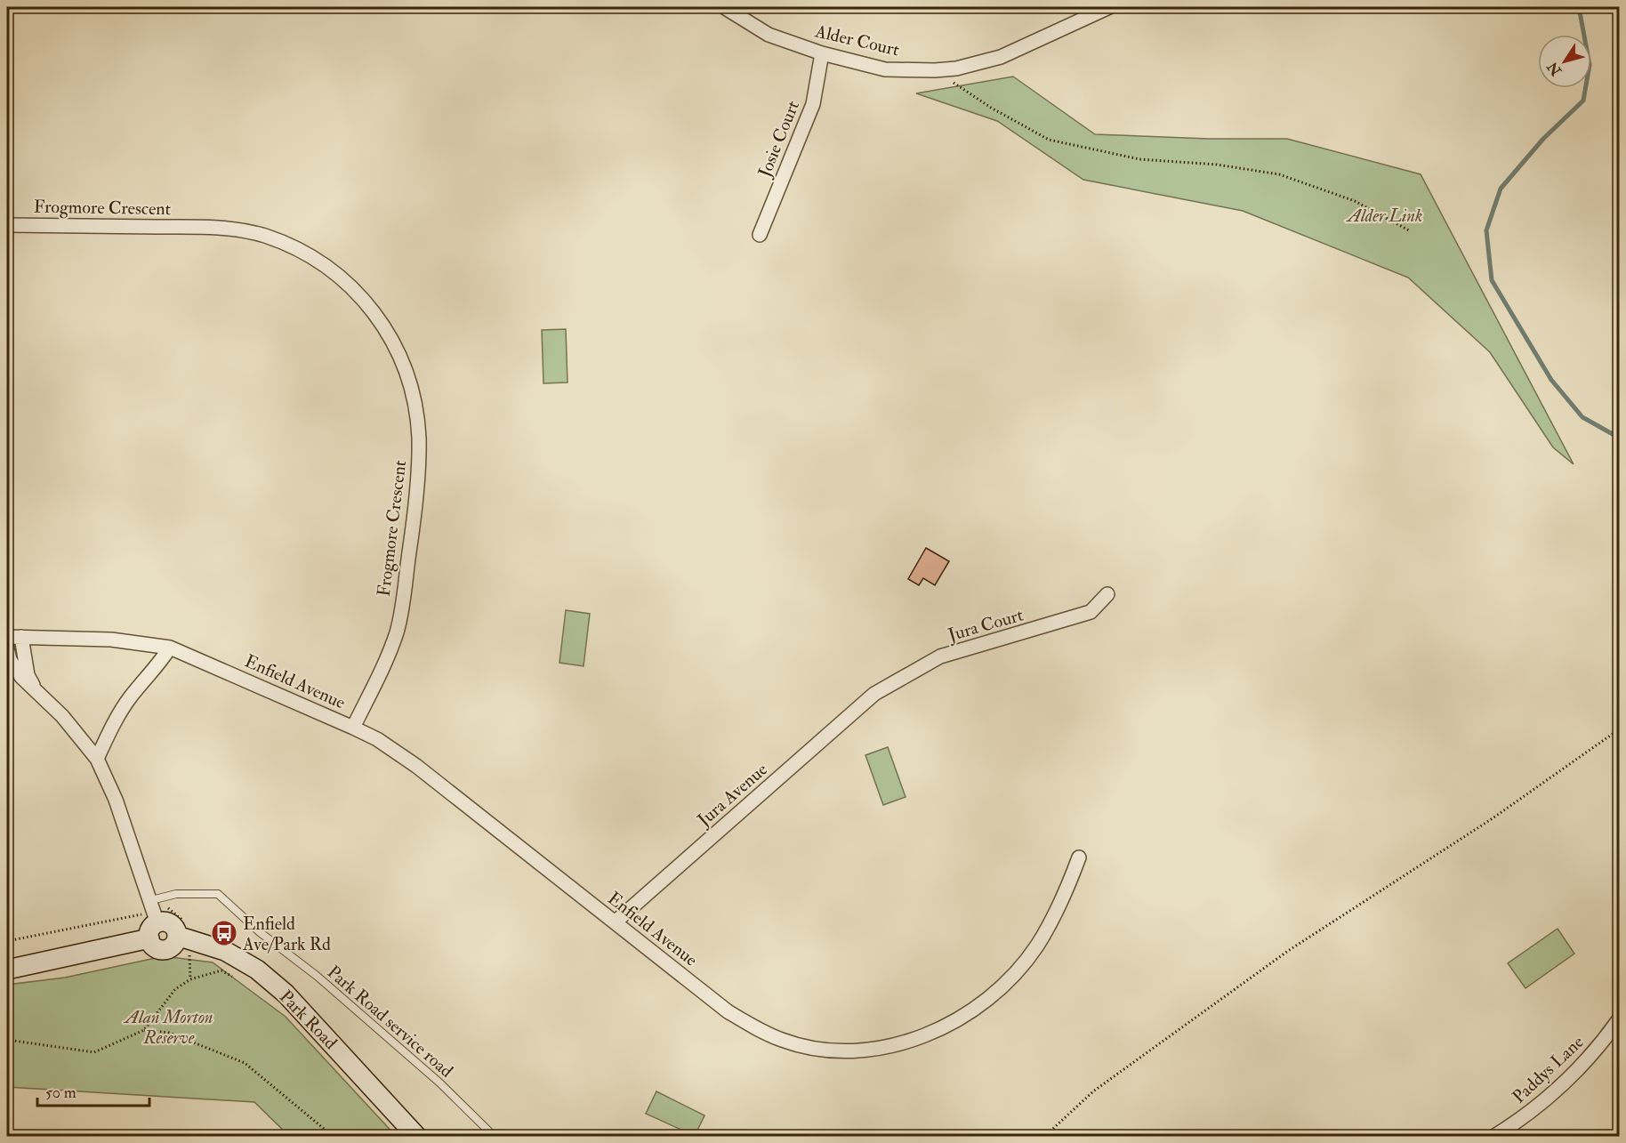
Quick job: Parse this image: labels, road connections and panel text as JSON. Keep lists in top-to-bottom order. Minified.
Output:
{"streets":{"street":["Alder Court","Josie Court","Frogmore Crescent","Jura Court","Enfield Avenue","Jura Avenue","Park Road","Paddys Lane"],"lane":["Park Road service road"]},"crossings":[["Alder Court","Josie Court"],["Frogmore Crescent","Enfield Avenue"],["Jura Court","Jura Avenue"],["Enfield Avenue","Jura Avenue"]],"parks":["Alder Link","Alan Morton Reserve"],"places":{"bus stop":["Enfield Ave/Park Rd"]},"scale_bar":"50 m","north":"bottom left"}
